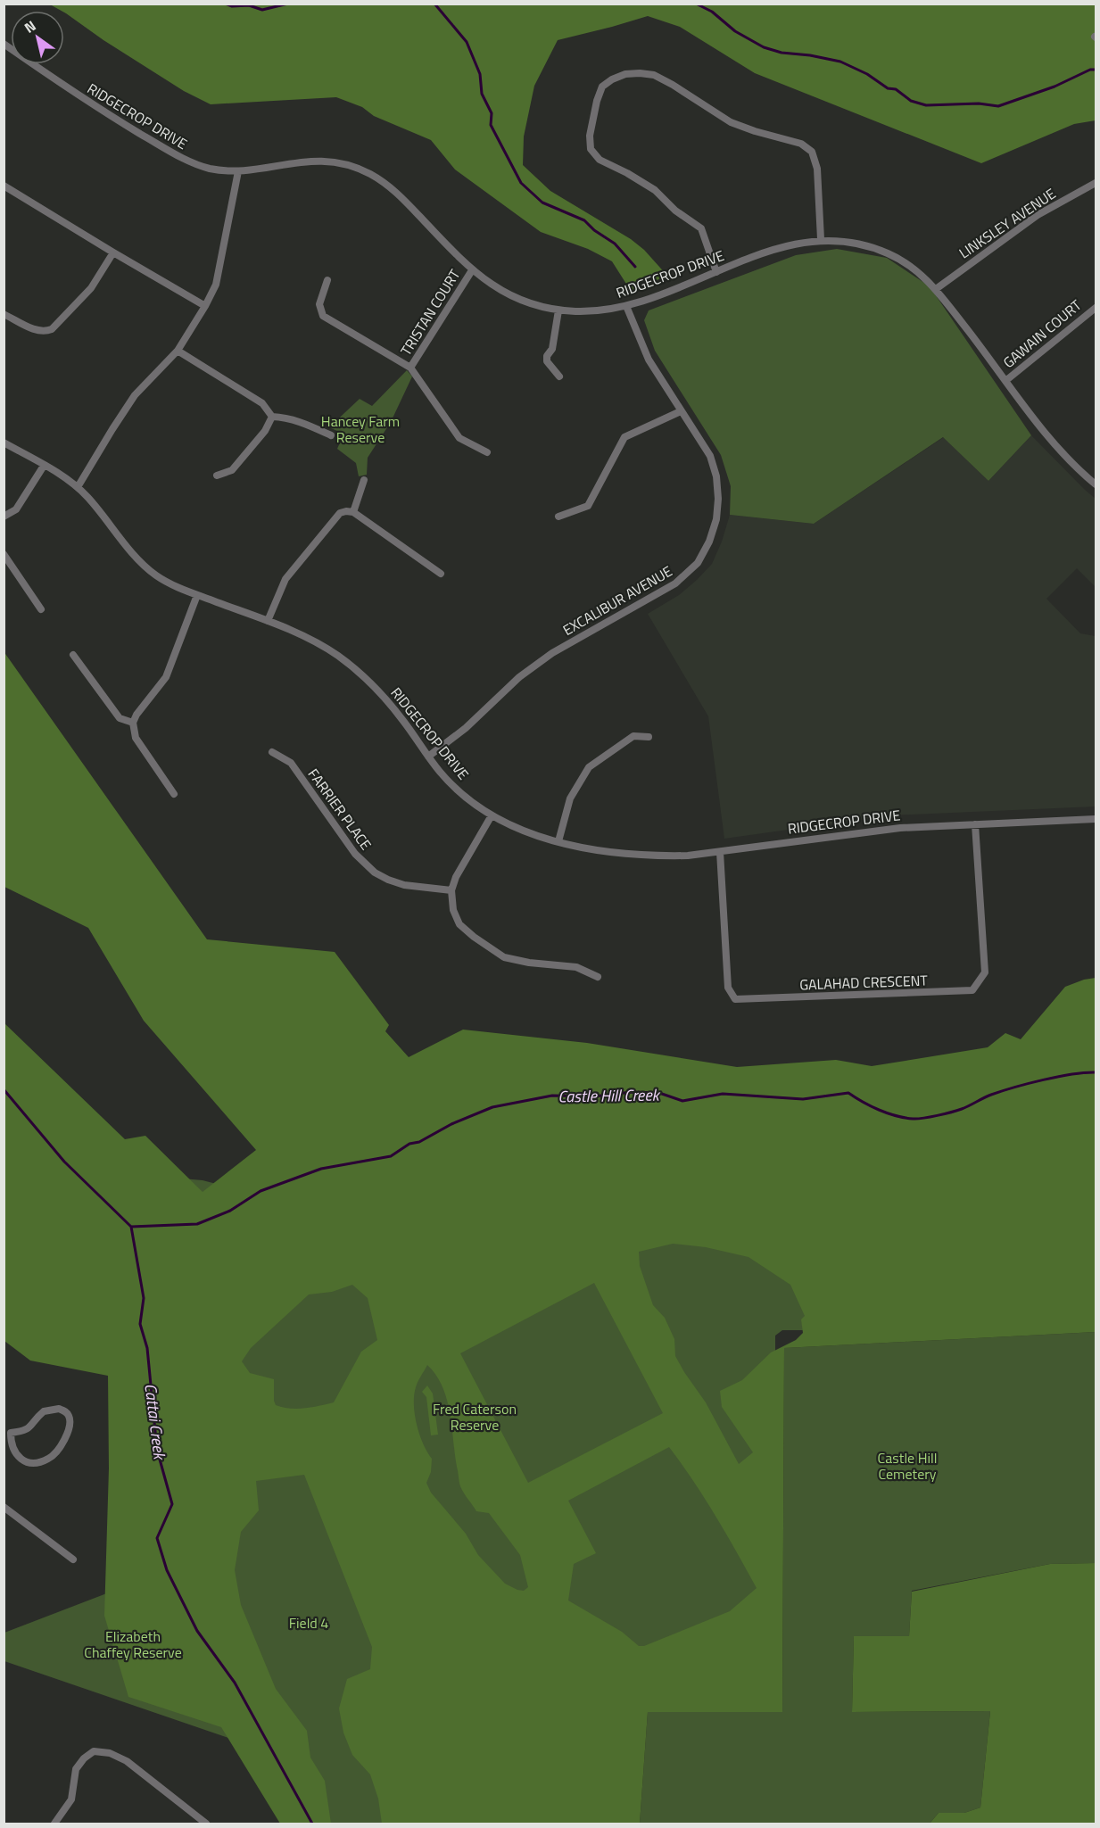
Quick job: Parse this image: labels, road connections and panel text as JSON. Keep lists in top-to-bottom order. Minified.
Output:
{"streets":{"street":["RIDGECROP DRIVE","LINKSLEY AVENUE","TRISTAN COURT","GAWAIN COURT","EXCALIBUR AVENUE","FARRIER PLACE","GALAHAD CRESCENT"]},"crossings":[["RIDGECROP DRIVE","LINKSLEY AVENUE"],["RIDGECROP DRIVE","TRISTAN COURT"],["RIDGECROP DRIVE","GAWAIN COURT"],["RIDGECROP DRIVE","EXCALIBUR AVENUE"],["RIDGECROP DRIVE","GALAHAD CRESCENT"]],"water":["Castle Hill Creek","Cattai Creek"],"parks":["Hancey Farm Reserve","Fred Caterson Reserve","Castle Hill Cemetery","Field 4","Elizabeth Chaffey Reserve"],"north":"top left"}
